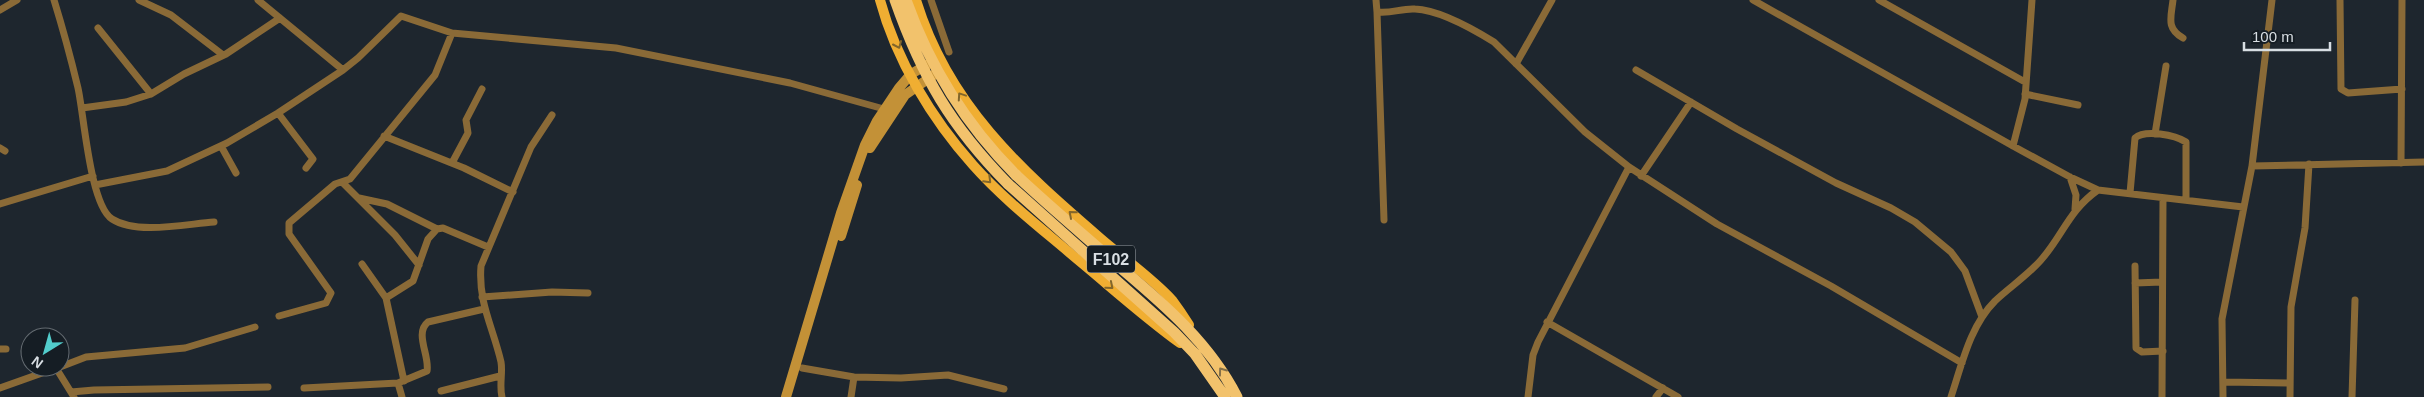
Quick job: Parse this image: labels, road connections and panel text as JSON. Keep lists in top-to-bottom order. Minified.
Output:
{"streets":{"highway":["F102"]},"scale_bar":"100 m","north":"bottom left"}
